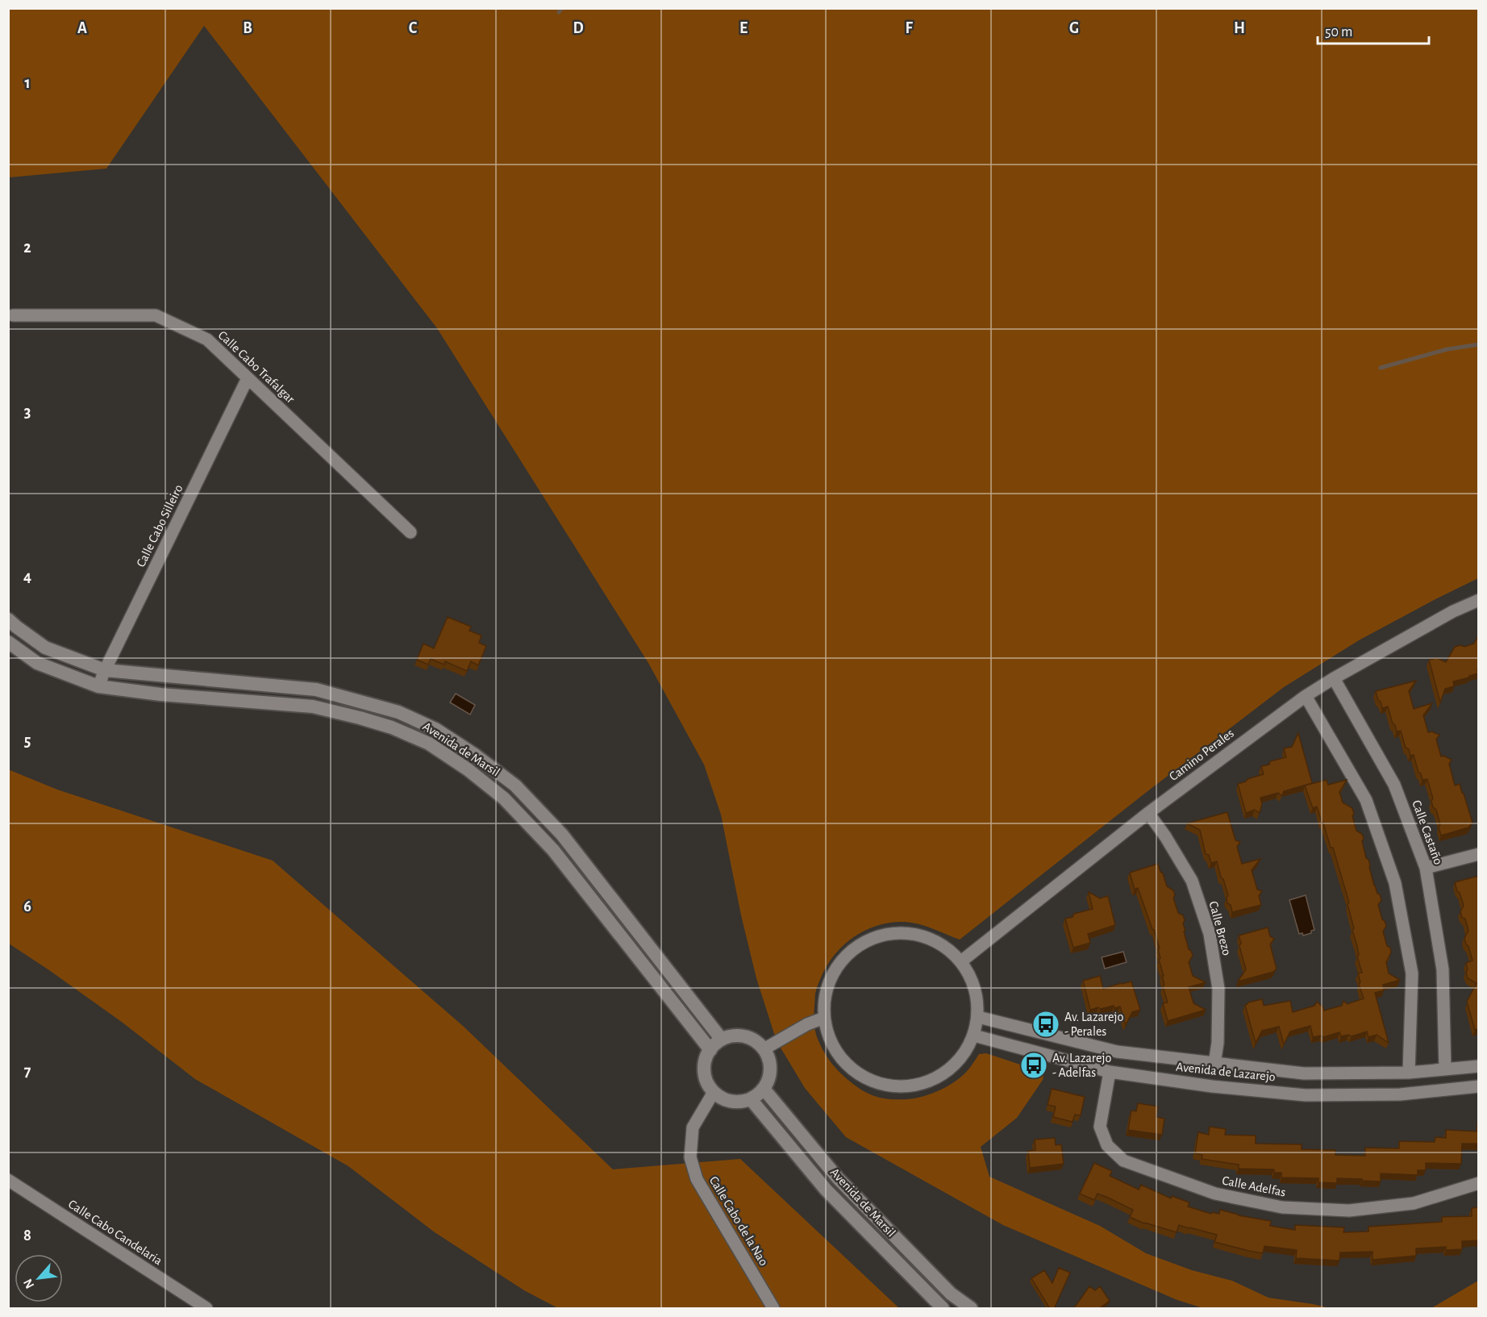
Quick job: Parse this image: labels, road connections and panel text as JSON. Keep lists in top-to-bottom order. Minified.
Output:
{"streets":{"street":["Calle Cabo Trafalgar","Calle Cabo Silleiro","Avenida de Marsil","Camino Perales","Calle Castaño","Calle Brezo","Avenida de Lazarejo","Calle Adelfas","Calle Cabo de la Nao","Calle Cabo Candelaria"]},"crossings":[["Calle Cabo Trafalgar","Calle Cabo Silleiro"],["Calle Cabo Silleiro","Avenida de Marsil"],["Avenida de Marsil","Calle Cabo de la Nao"],["Camino Perales","Calle Castaño"],["Camino Perales","Calle Brezo"],["Camino Perales","Avenida de Lazarejo"],["Calle Castaño","Avenida de Lazarejo"],["Calle Brezo","Avenida de Lazarejo"],["Avenida de Lazarejo","Calle Adelfas"]],"places":{"bus stop":["Av. Lazarejo - Perales","Av. Lazarejo - Adelfas"]},"scale_bar":"50 m","north":"bottom left","grid":{"columns":["A","B","C","D","E","F","G","H"],"rows":["1","2","3","4","5","6","7","8"]}}
